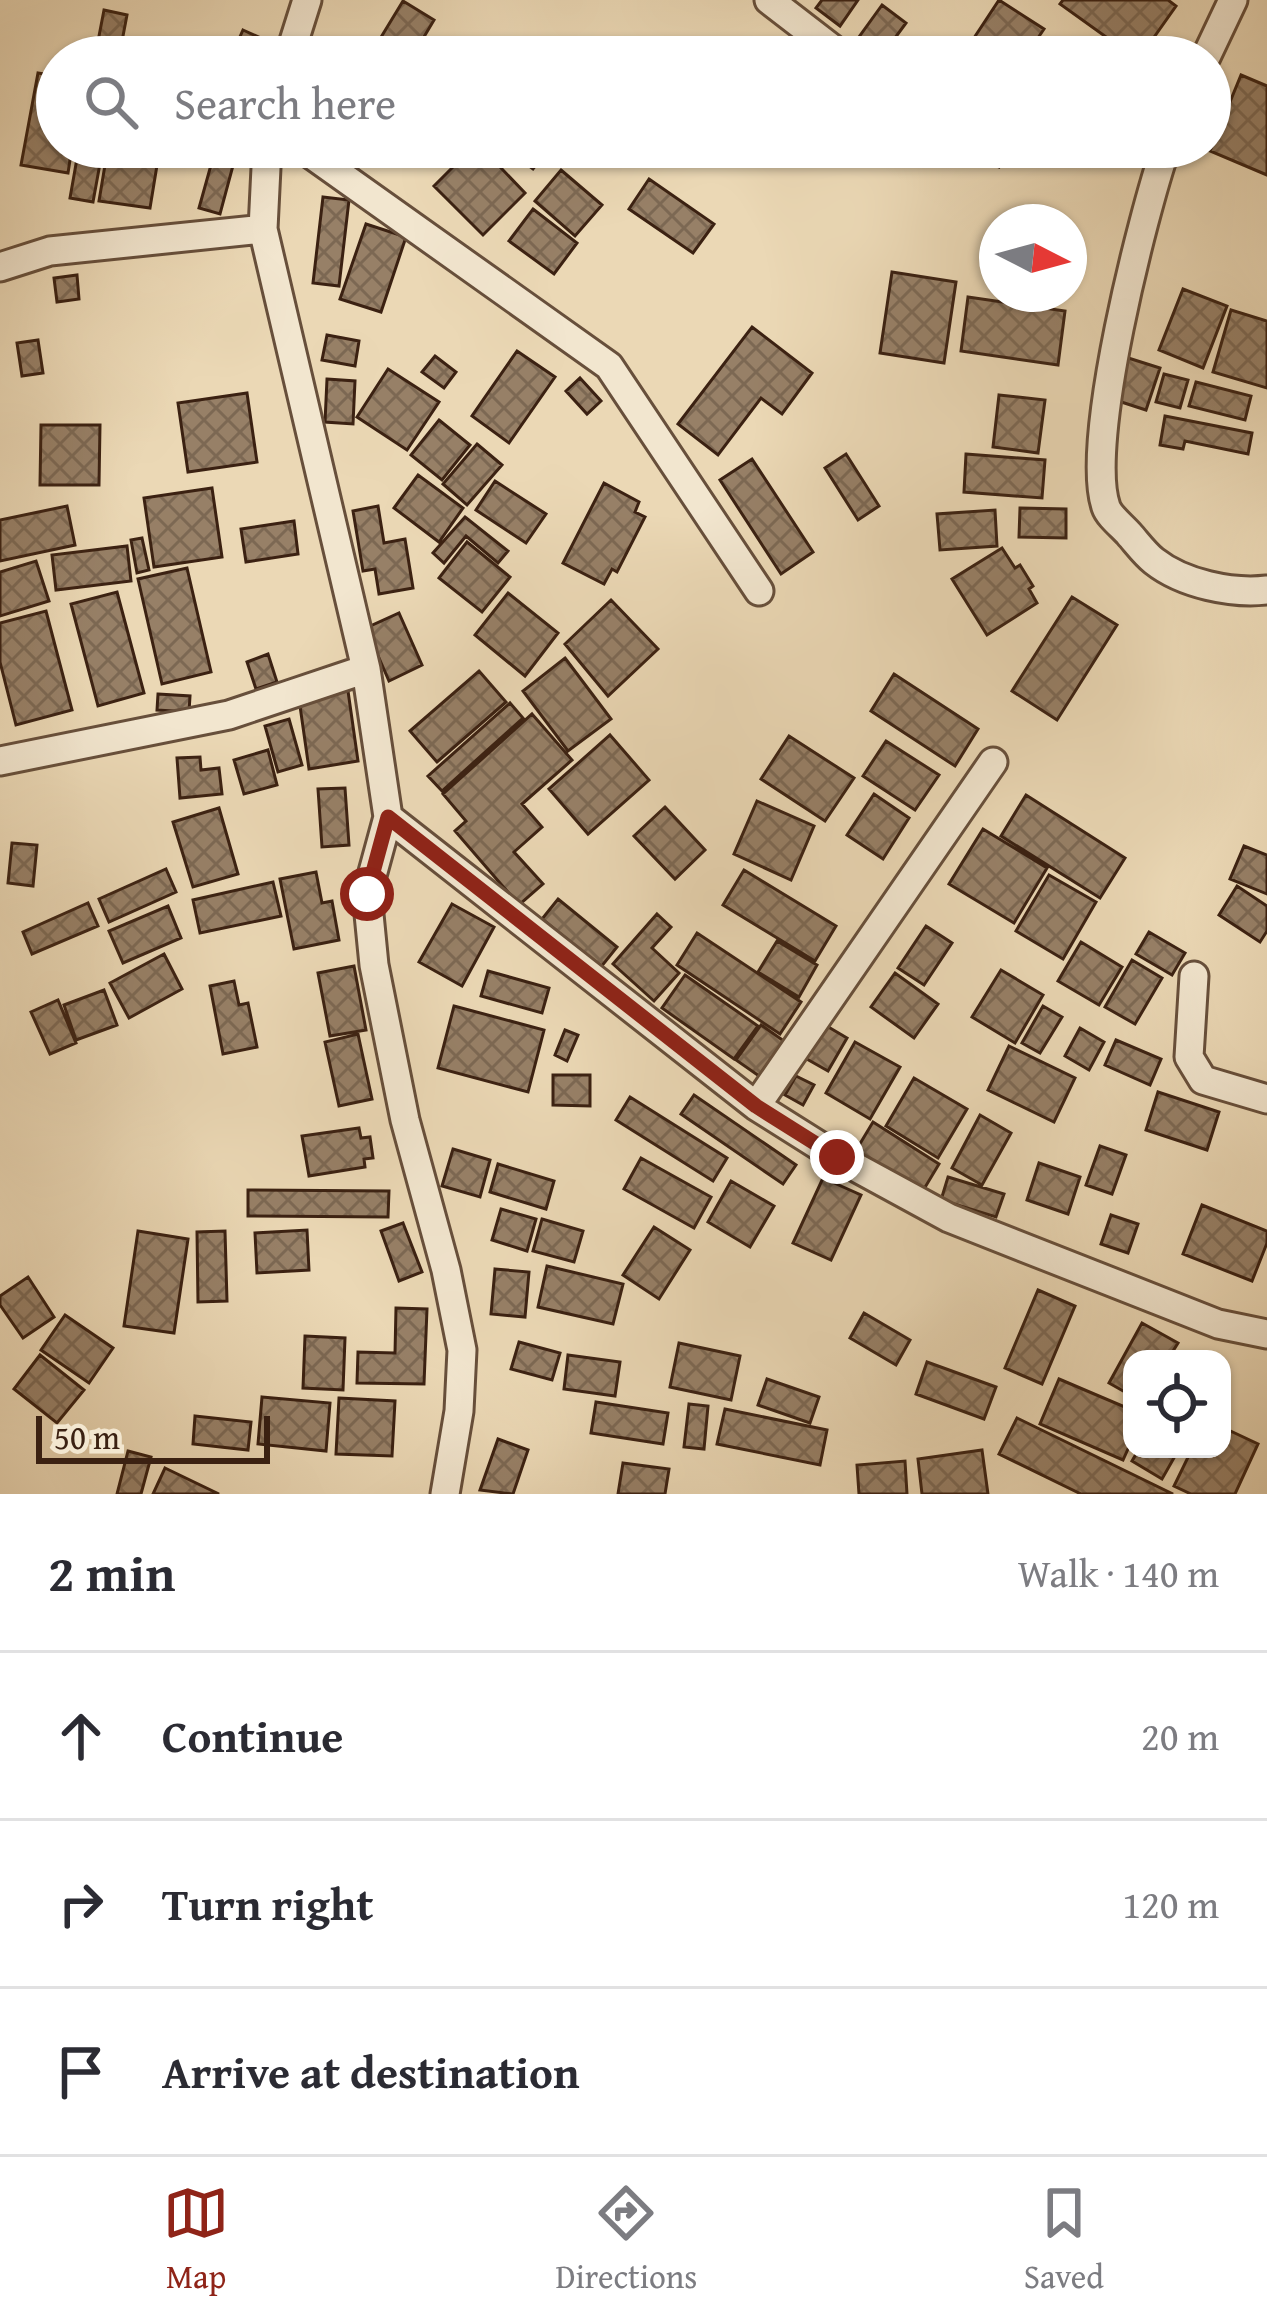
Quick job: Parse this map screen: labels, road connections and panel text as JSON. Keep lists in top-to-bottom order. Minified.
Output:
{"scale_bar":"50 m","north":"right","page":{"search":"Search here","scale":"50 m","heading":["2 min","Walk · 140 m"],"list":[["Continue","20 m"],["Turn right","120 m"],"Arrive at destination"],"nav":["Map","Directions","Saved"]}}
